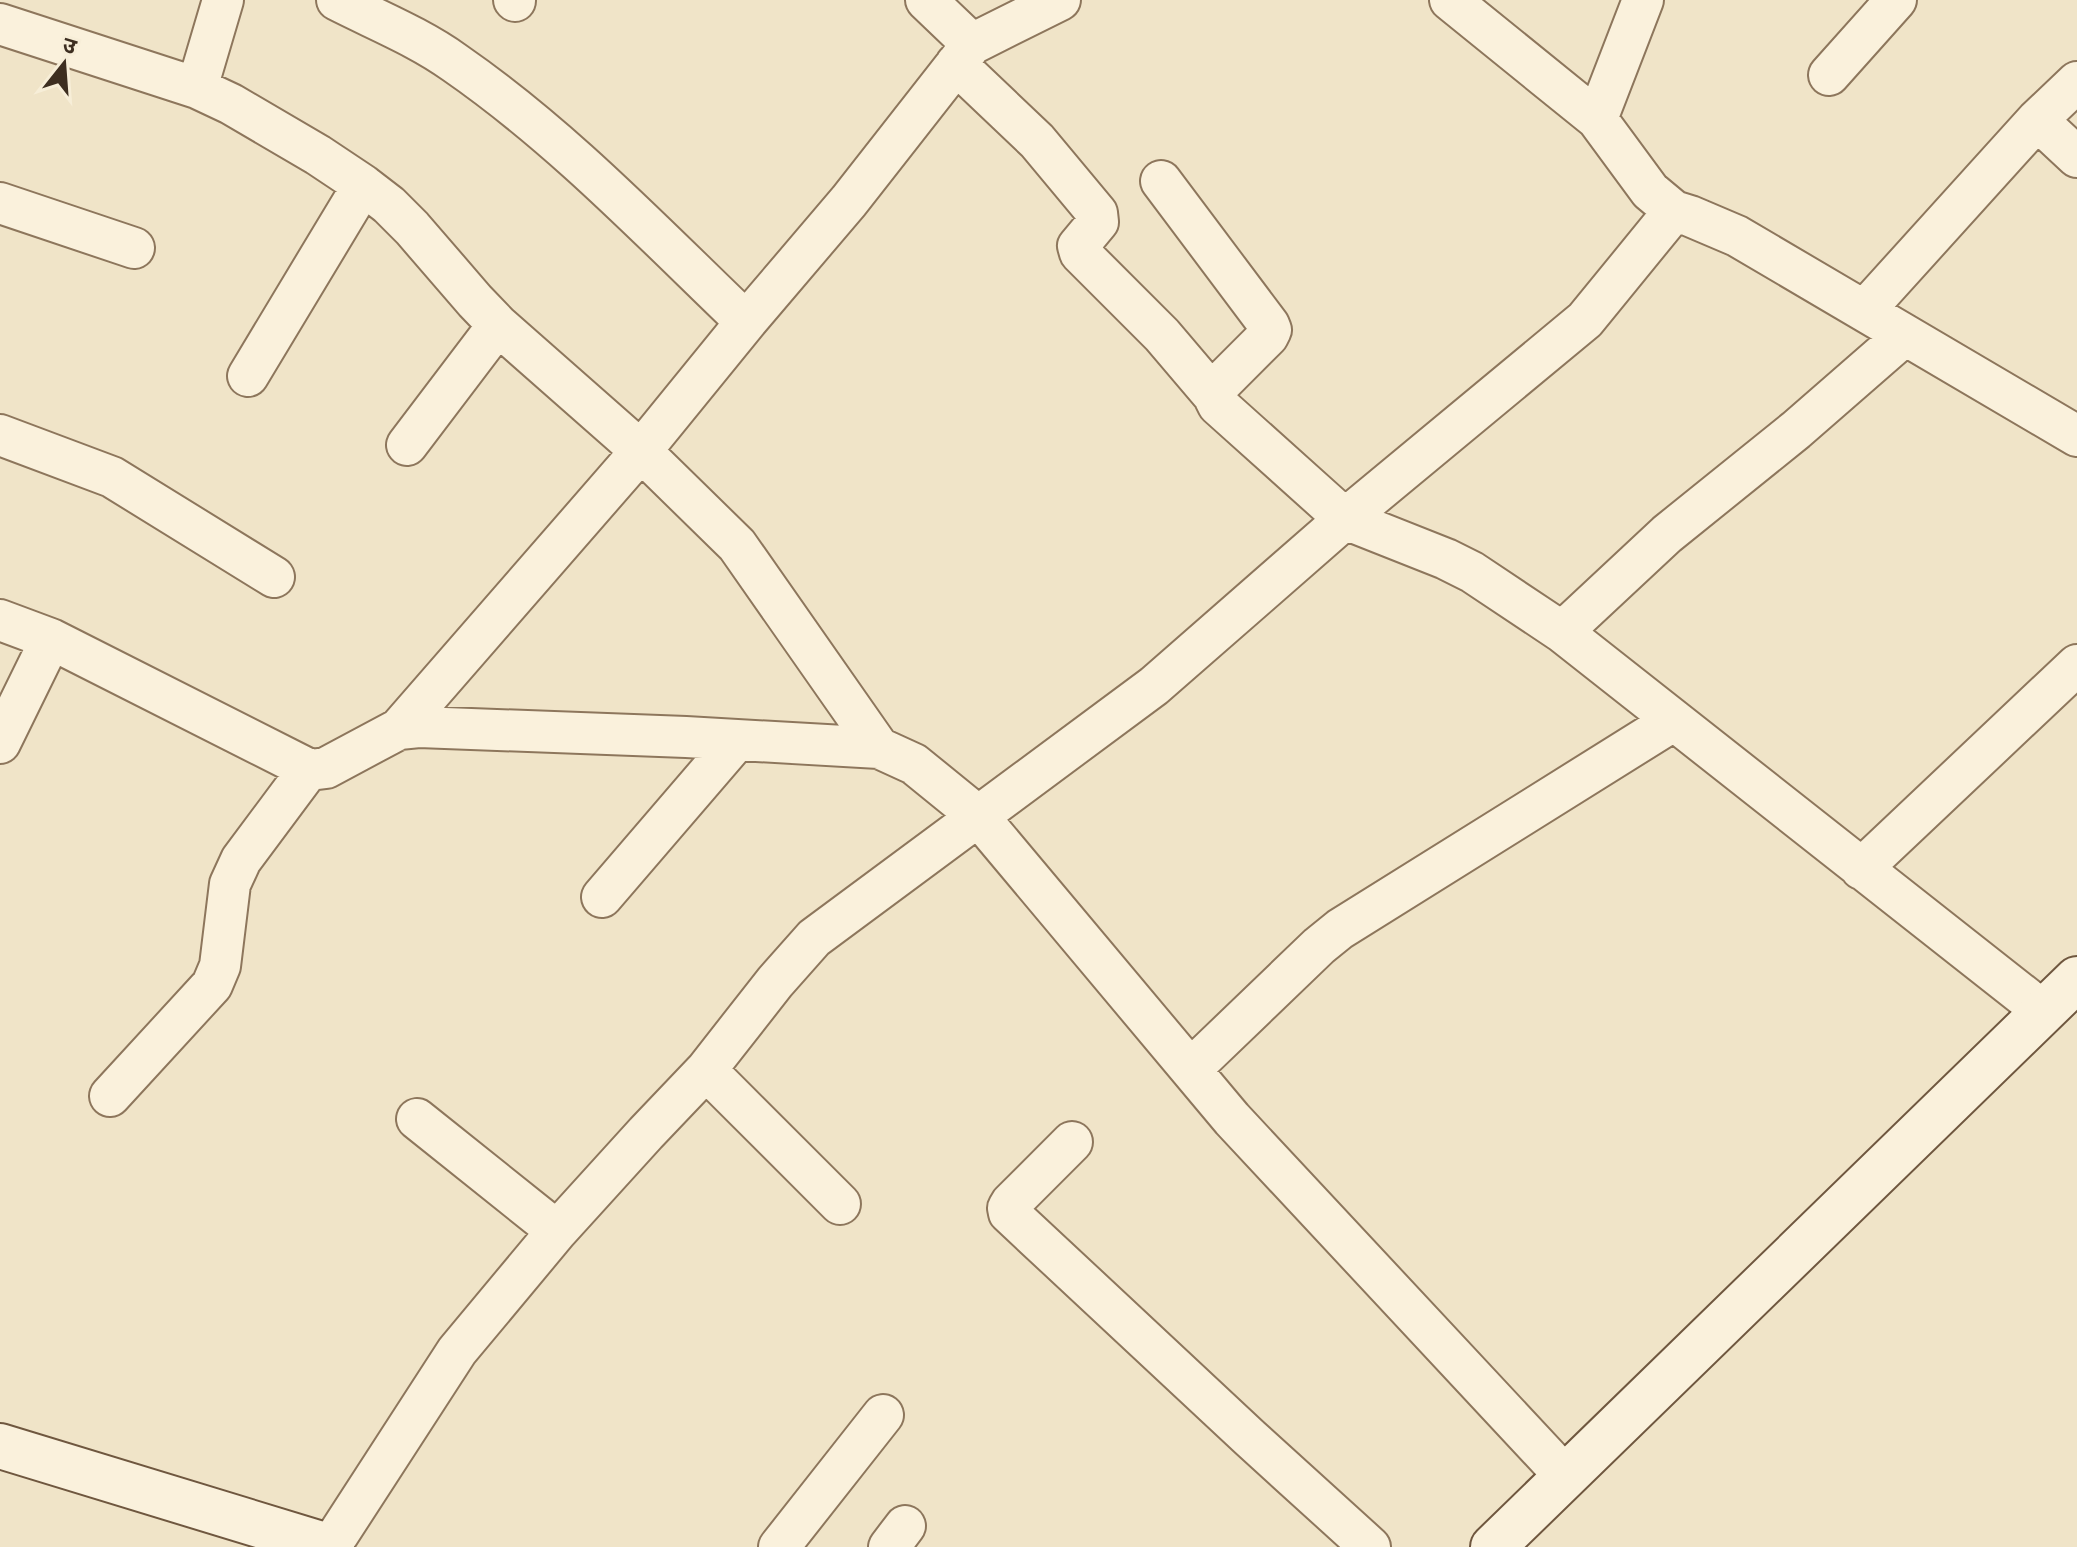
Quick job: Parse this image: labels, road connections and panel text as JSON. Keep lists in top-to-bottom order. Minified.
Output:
{"north":"top"}
